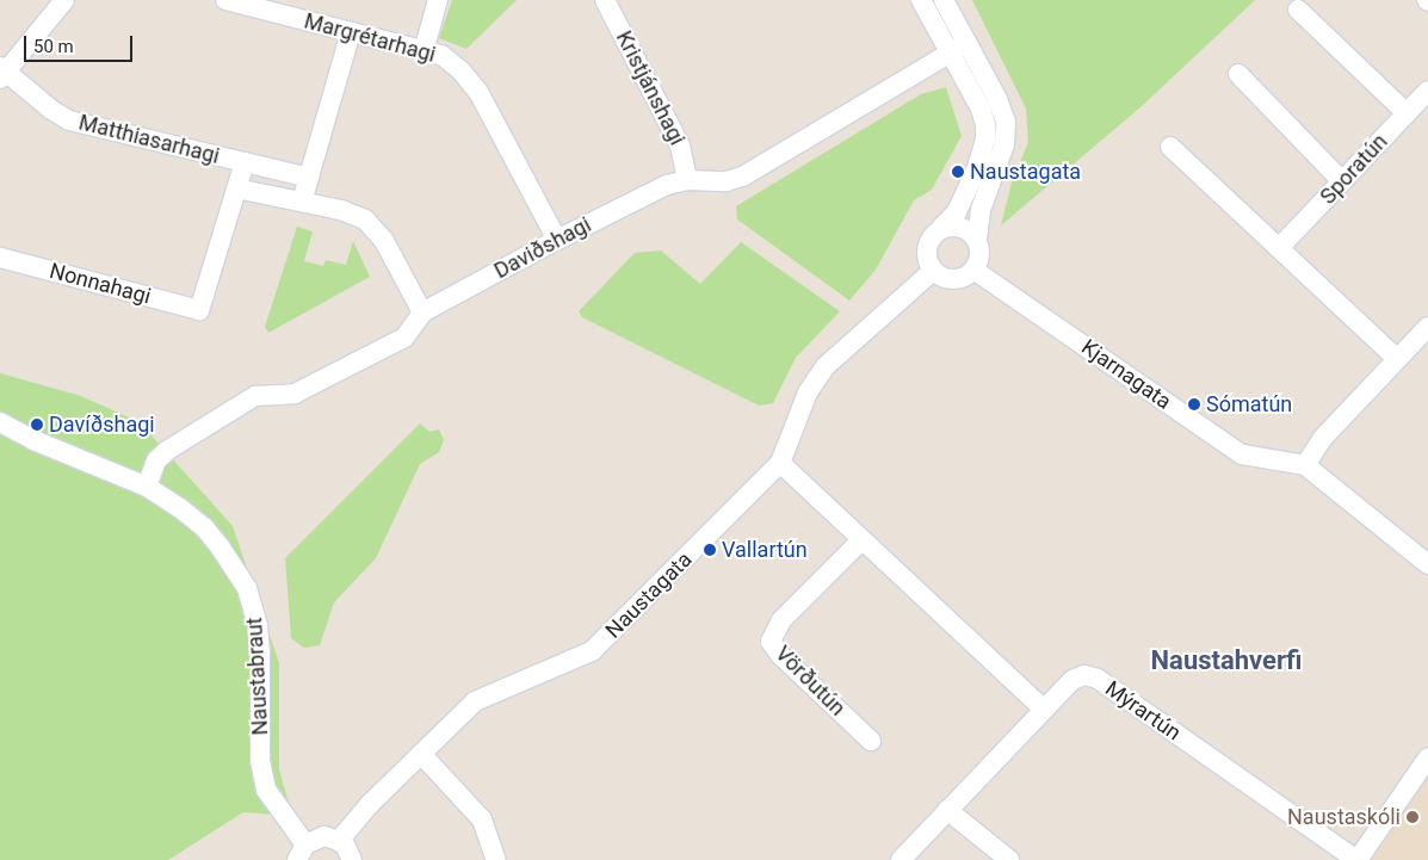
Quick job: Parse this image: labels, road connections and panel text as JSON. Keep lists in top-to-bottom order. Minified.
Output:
{"streets":{"street":["Margrétarhagi","Kristjánshagi","Matthiasarhagi","Sporatún","Daviðshagi","Nonnahagi","Kjarnagata","Naustagata","Naustabraut","Vörðutún","Mýrartún"]},"crossings":[["Margrétarhagi","Daviðshagi"],["Kristjánshagi","Daviðshagi"],["Matthiasarhagi","Daviðshagi"],["Matthiasarhagi","Nonnahagi"],["Daviðshagi","Naustabraut"],["Kjarnagata","Naustagata"]],"districts":["Naustahverfi"],"places":["Naustagata","Sómatún","Davíðshagi","Vallartún","Naustaskóli"],"scale_bar":"50 m"}
